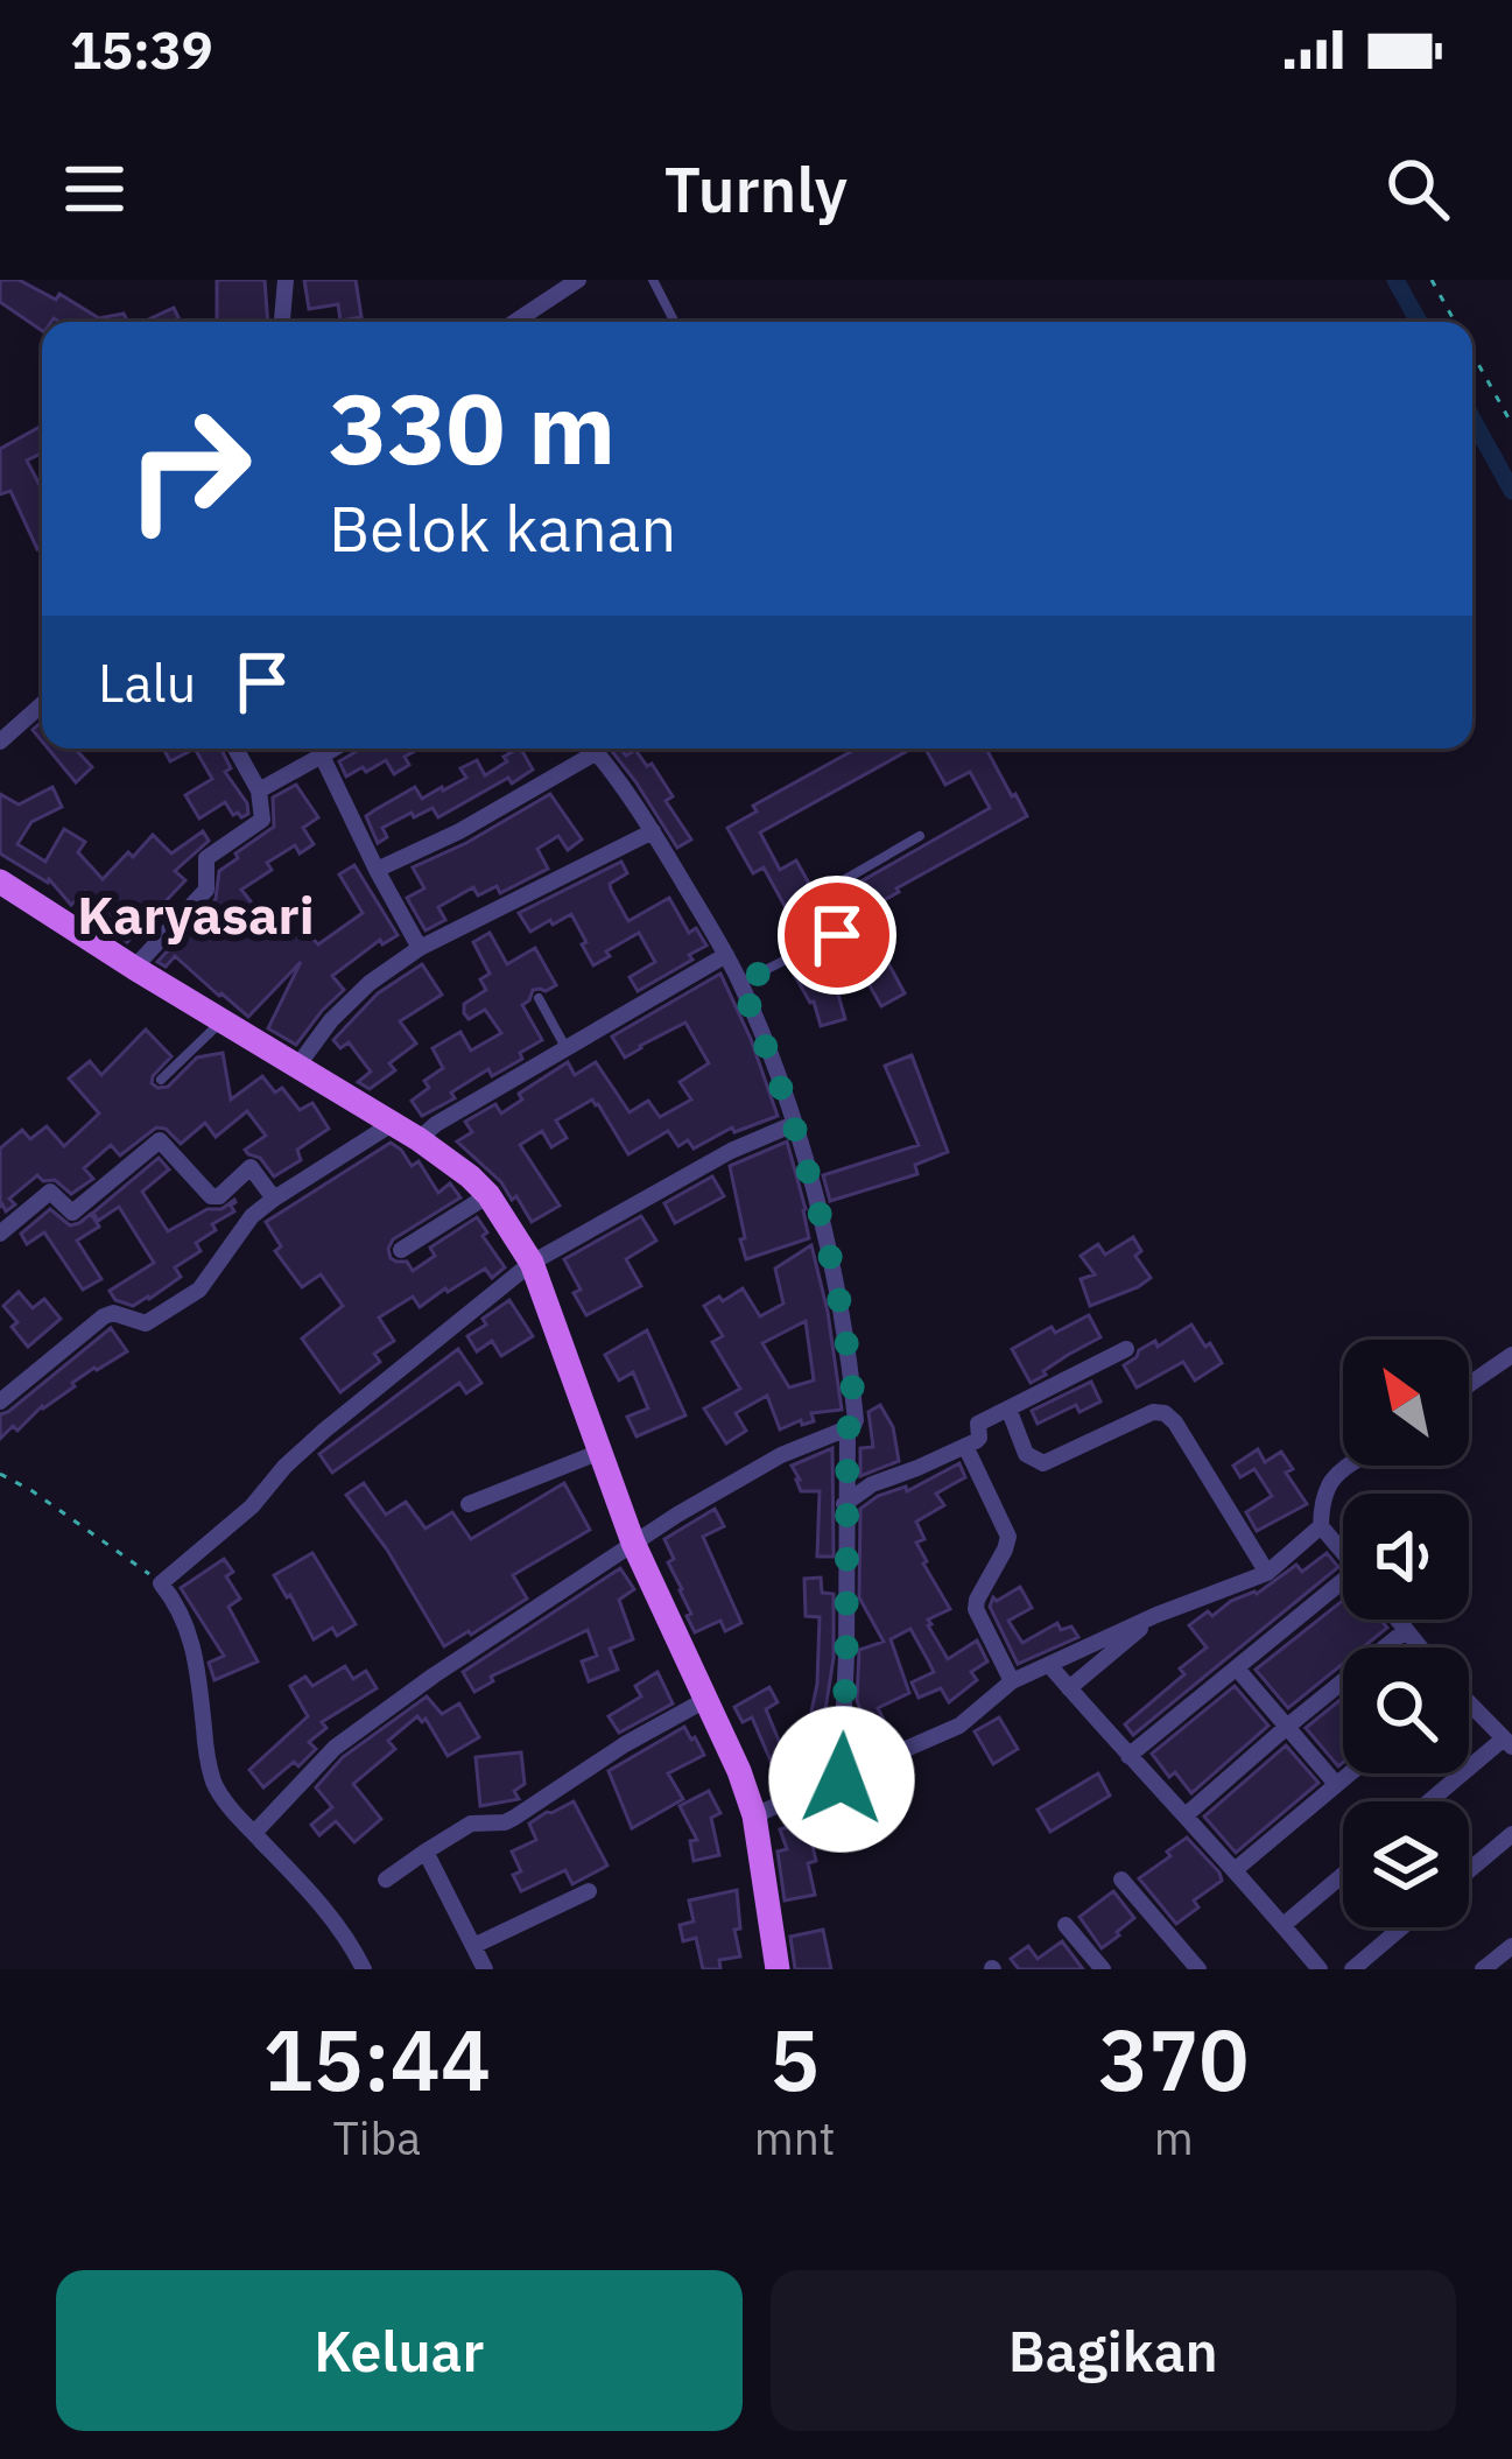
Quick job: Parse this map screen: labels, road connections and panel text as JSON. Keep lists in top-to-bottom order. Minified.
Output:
{"districts":["Karyasari"],"north":"top left","page":{"status":"15:39","header":"Turnly","turn":["330 m","Belok kanan"],"then":"Lalu","eta":["15:44","Tiba","5","mnt","370","m"],"buttons":["Keluar","Bagikan"]}}
